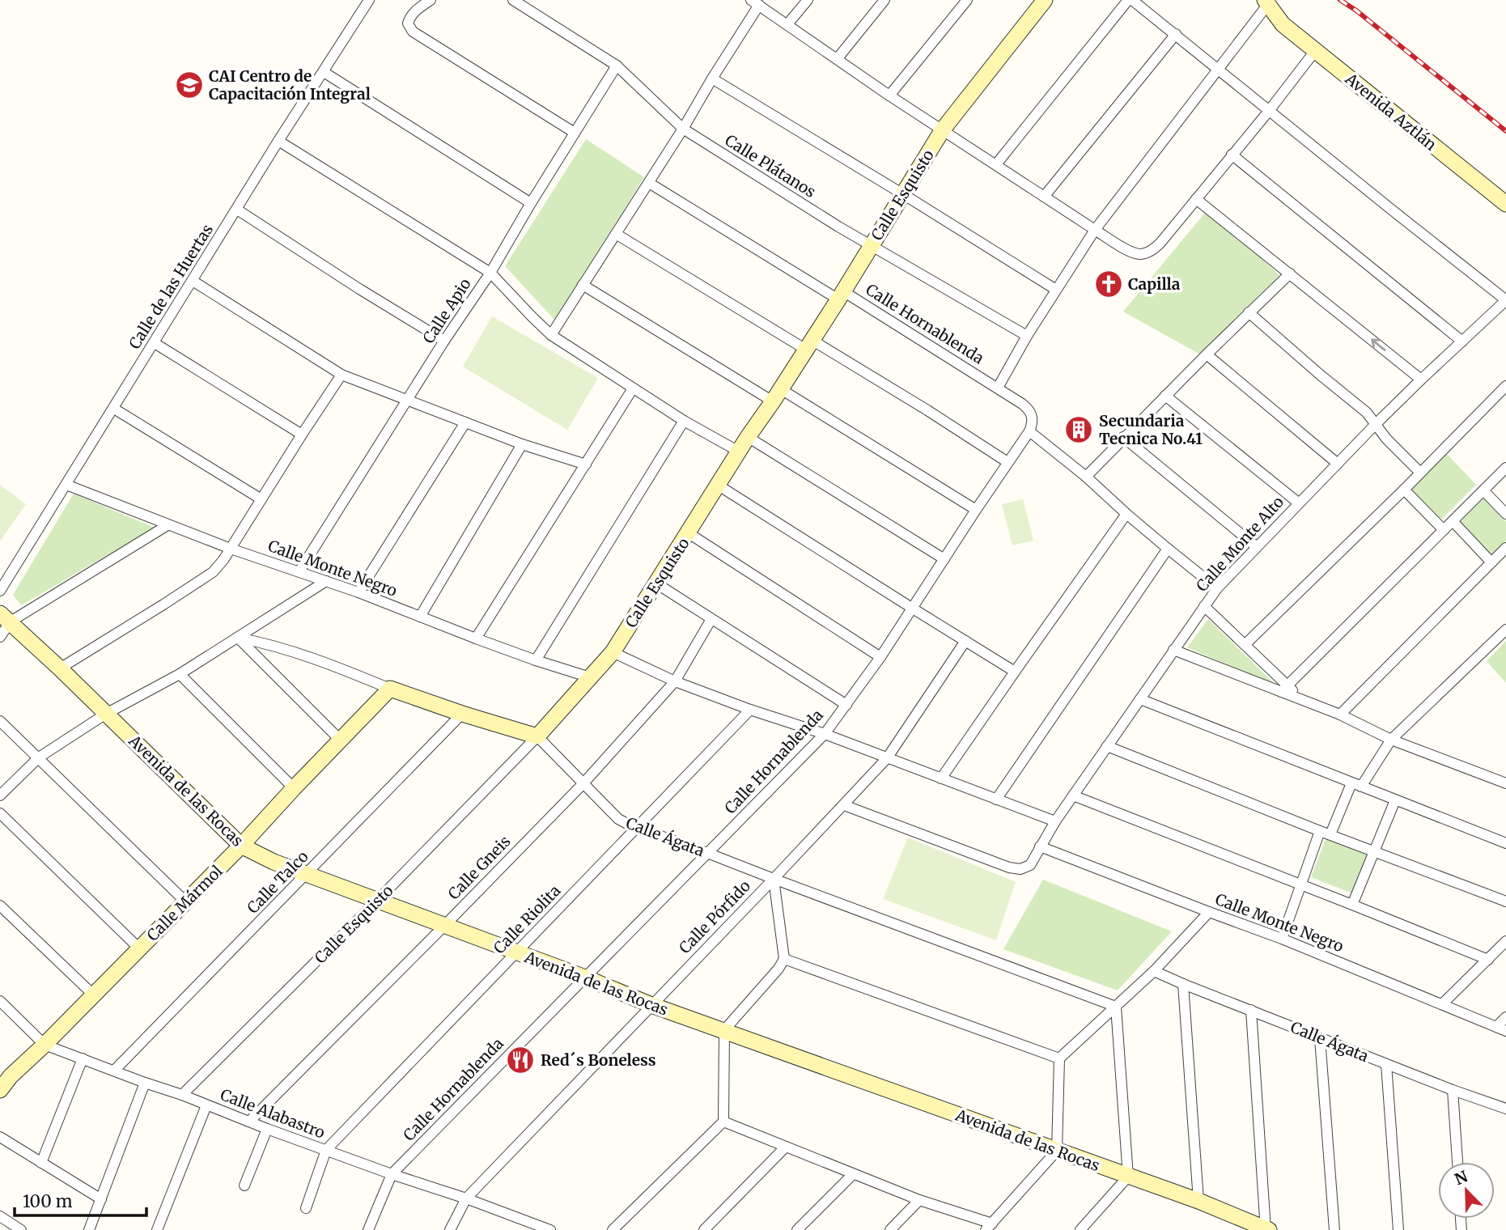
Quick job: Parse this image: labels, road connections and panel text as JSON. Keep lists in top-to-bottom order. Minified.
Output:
{"streets":{"street":["Avenida Aztlán","Calle Plátanos","Calle Esquisto","Calle de las Huertas","Calle Apio","Calle Hornablenda","Calle Monte Alto","Calle Monte Negro","Avenida de las Rocas","Calle Ágata","Calle Gneis","Calle Talco","Calle Mármol","Calle Pórfido","Calle Riolita","Calle Alabastro"]},"crossings":[["Calle Plátanos","Calle Esquisto"],["Calle Plátanos","Calle Apio"],["Calle Esquisto","Calle Hornablenda"],["Calle Esquisto","Calle Monte Negro"],["Calle Esquisto","Avenida de las Rocas"],["Calle Esquisto","Calle Ágata"],["Calle Esquisto","Calle Alabastro"],["Calle de las Huertas","Calle Monte Negro"],["Calle Apio","Calle Monte Negro"],["Calle Hornablenda","Avenida de las Rocas"],["Calle Hornablenda","Calle Ágata"],["Calle Hornablenda","Calle Alabastro"],["Calle Monte Alto","Calle Monte Negro"],["Calle Monte Alto","Calle Pórfido"],["Avenida de las Rocas","Calle Gneis"],["Avenida de las Rocas","Calle Talco"],["Avenida de las Rocas","Calle Mármol"],["Avenida de las Rocas","Calle Pórfido"],["Avenida de las Rocas","Calle Riolita"],["Calle Ágata","Calle Gneis"],["Calle Ágata","Calle Talco"],["Calle Ágata","Calle Mármol"],["Calle Ágata","Calle Pórfido"],["Calle Ágata","Calle Riolita"],["Calle Gneis","Calle Alabastro"],["Calle Talco","Calle Alabastro"],["Calle Mármol","Calle Alabastro"],["Calle Pórfido","Calle Alabastro"],["Calle Riolita","Calle Alabastro"]],"places":{"school or university":["CAI Centro de Capacitación Integral"],"church":["Capilla"],"building":["Secundaria Tecnica No.41"],"restaurant":["Red´s Boneless"]},"scale_bar":"100 m","north":"top left"}
